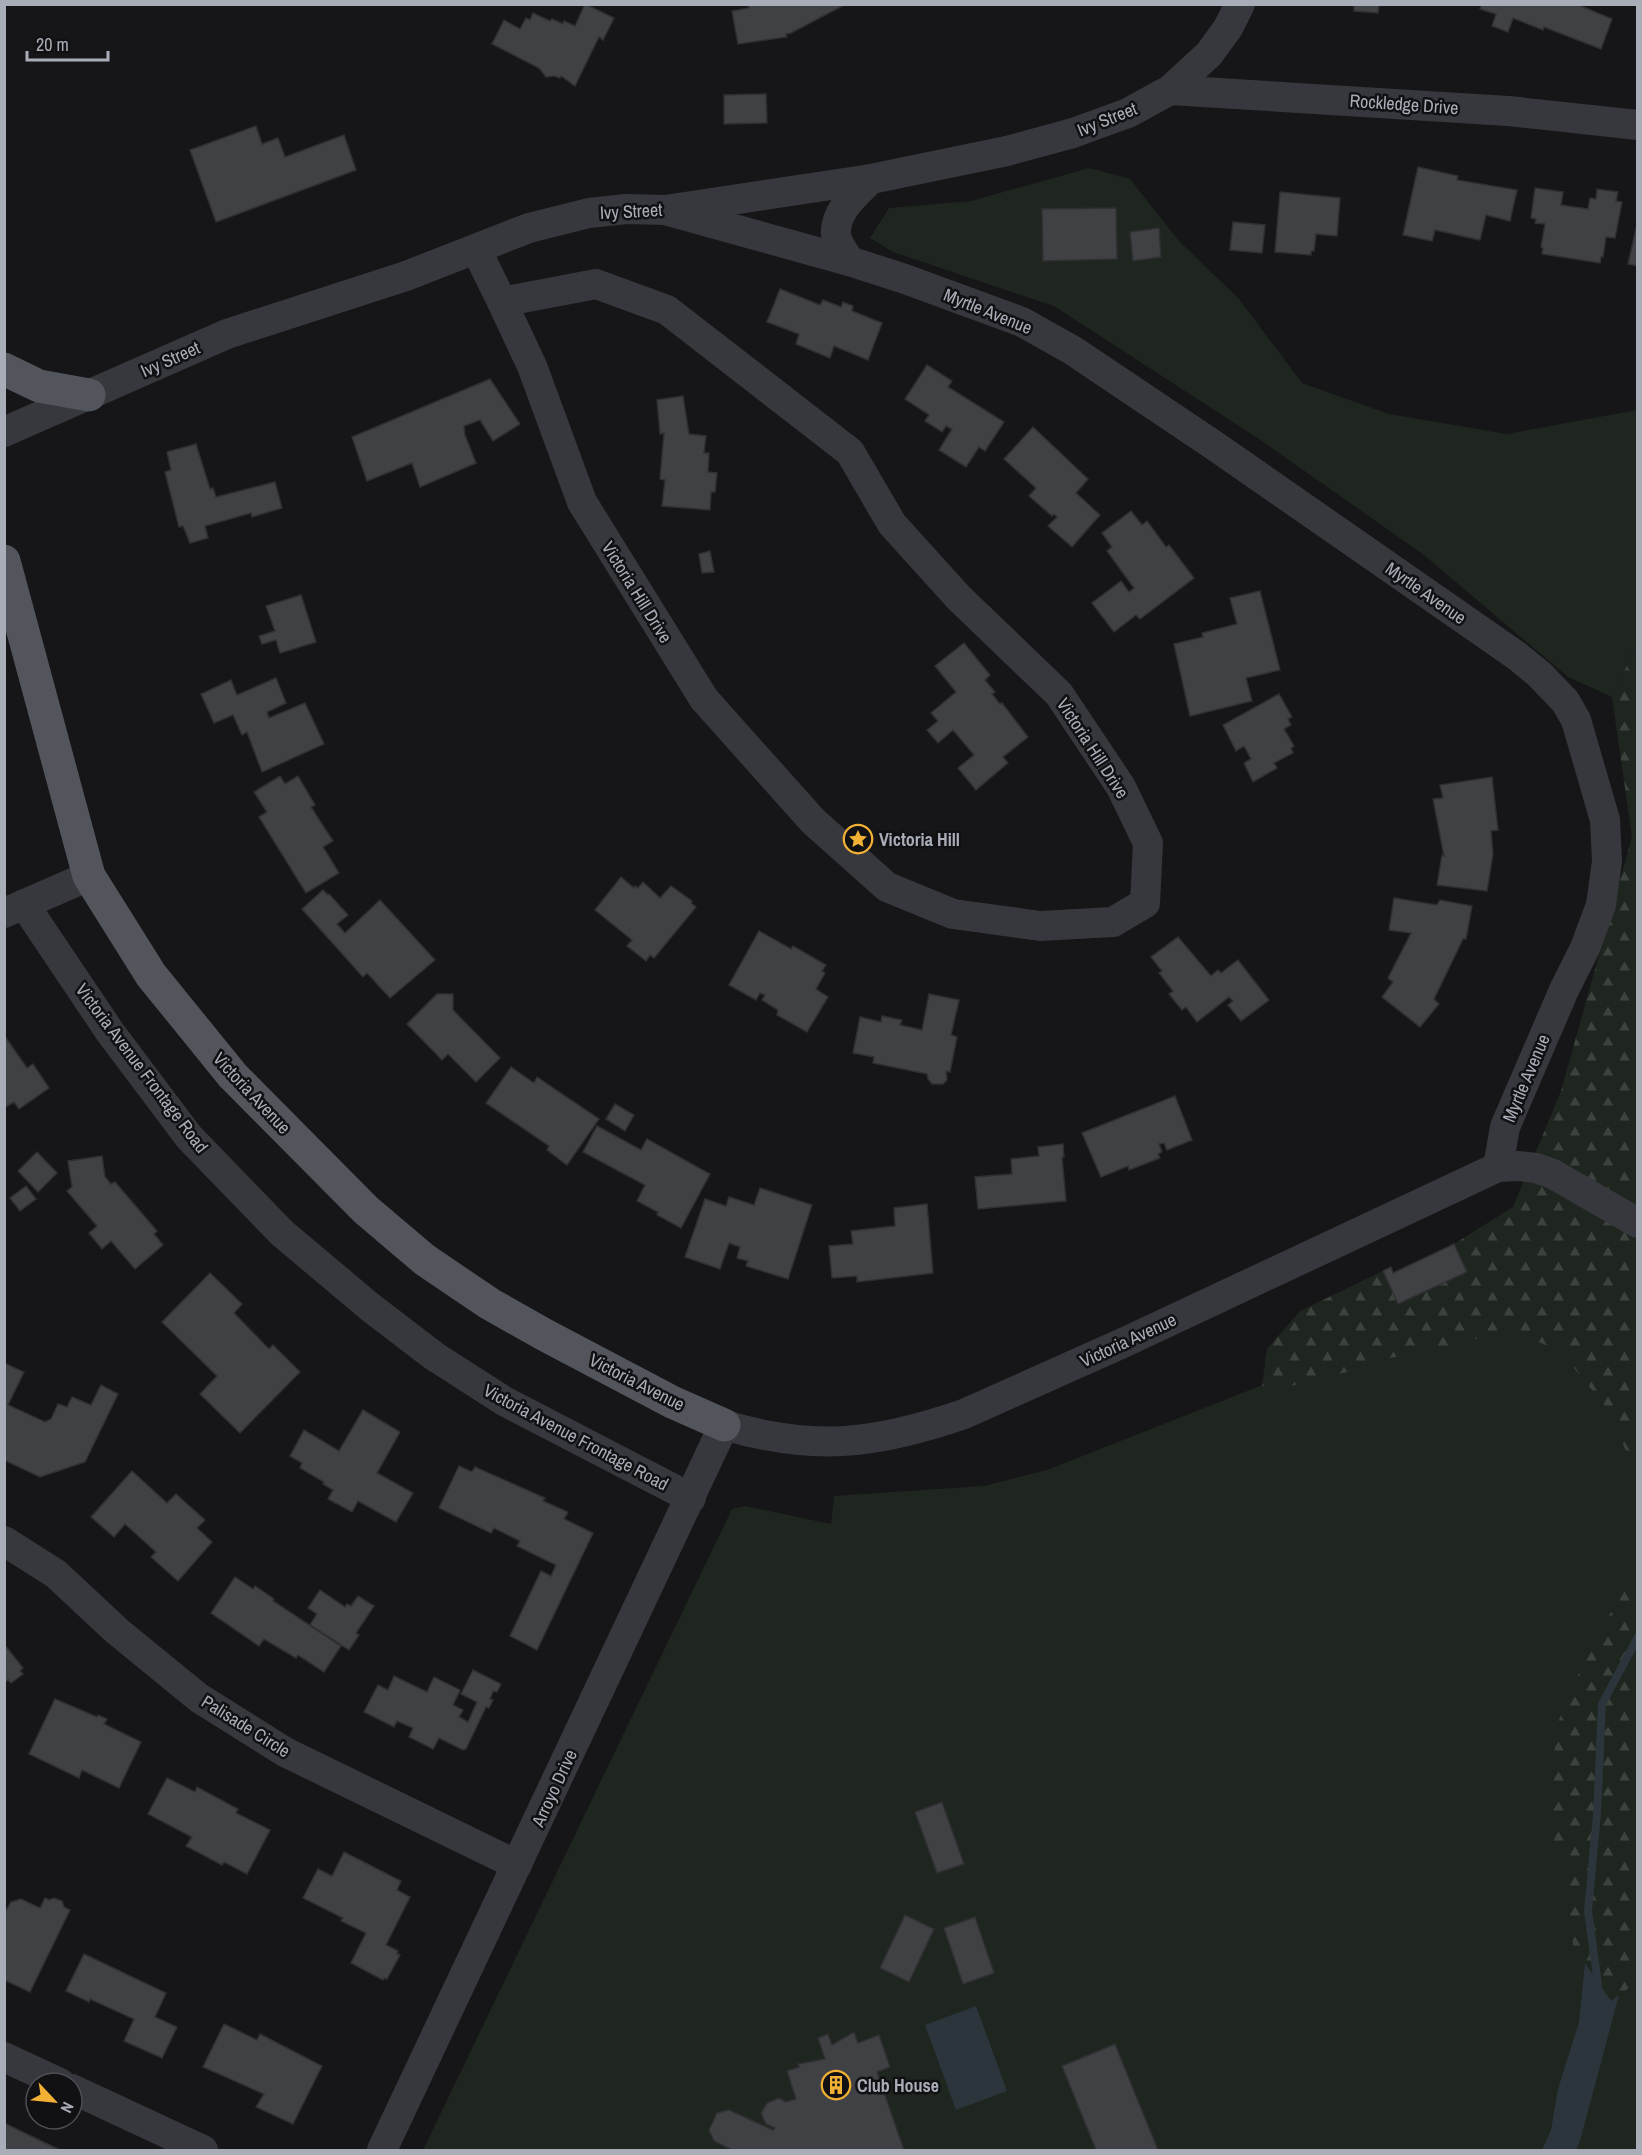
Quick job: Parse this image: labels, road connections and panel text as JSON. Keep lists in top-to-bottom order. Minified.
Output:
{"streets":{"main road":["Victoria Avenue"],"street":["Rockledge Drive","Ivy Street","Myrtle Avenue","Victoria Hill Drive","Victoria Avenue Frontage Road","Palisade Circle","Arroyo Drive"]},"crossings":[["Rockledge Drive","Ivy Street"],["Ivy Street","Myrtle Avenue"],["Ivy Street","Victoria Hill Drive"],["Myrtle Avenue","Victoria Avenue"],["Victoria Avenue Frontage Road","Arroyo Drive"],["Victoria Avenue","Arroyo Drive"],["Palisade Circle","Arroyo Drive"]],"places":{"place":["Victoria Hill"],"building":["Club House"]},"scale_bar":"20 m","north":"bottom right"}
